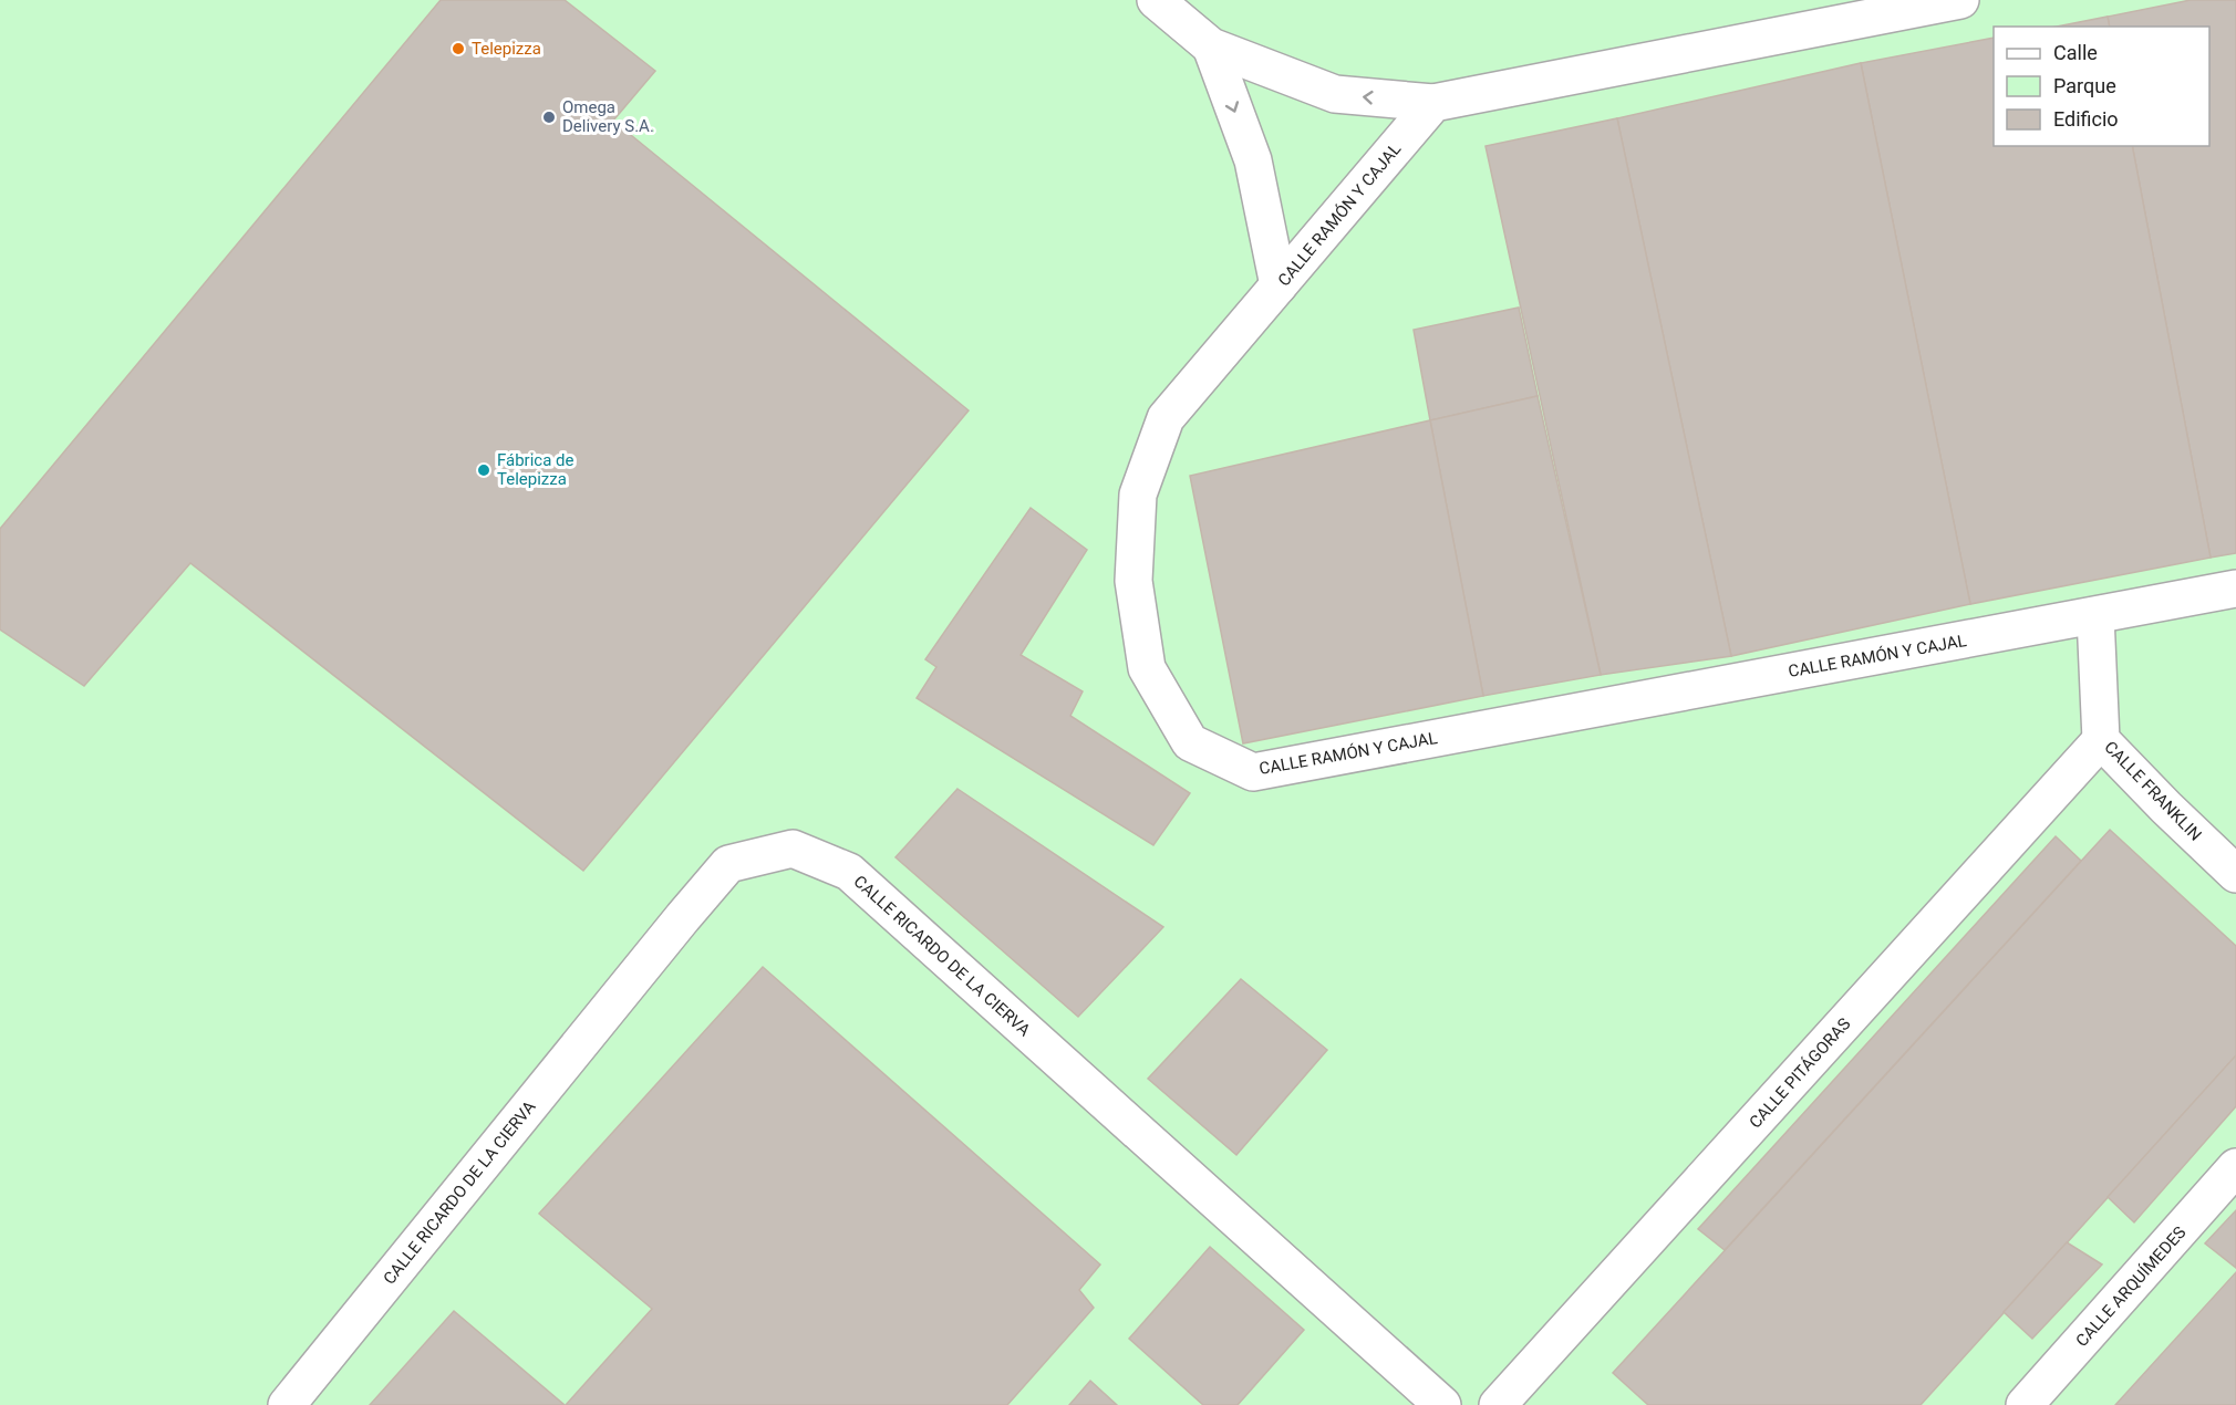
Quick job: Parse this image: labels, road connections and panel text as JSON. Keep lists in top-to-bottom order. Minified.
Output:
{"streets":{"street":["CALLE RAMÓN Y CAJAL","CALLE FRANKLIN","CALLE RICARDO DE LA CIERVA","CALLE PITÁGORAS","CALLE ARQUÍMEDES"]},"crossings":[["CALLE RAMÓN Y CAJAL","CALLE FRANKLIN"],["CALLE FRANKLIN","CALLE PITÁGORAS"]],"places":["Telepizza","Omega Delivery S.A.","Fábrica de Telepizza"],"legend":["Calle","Parque","Edificio"]}
